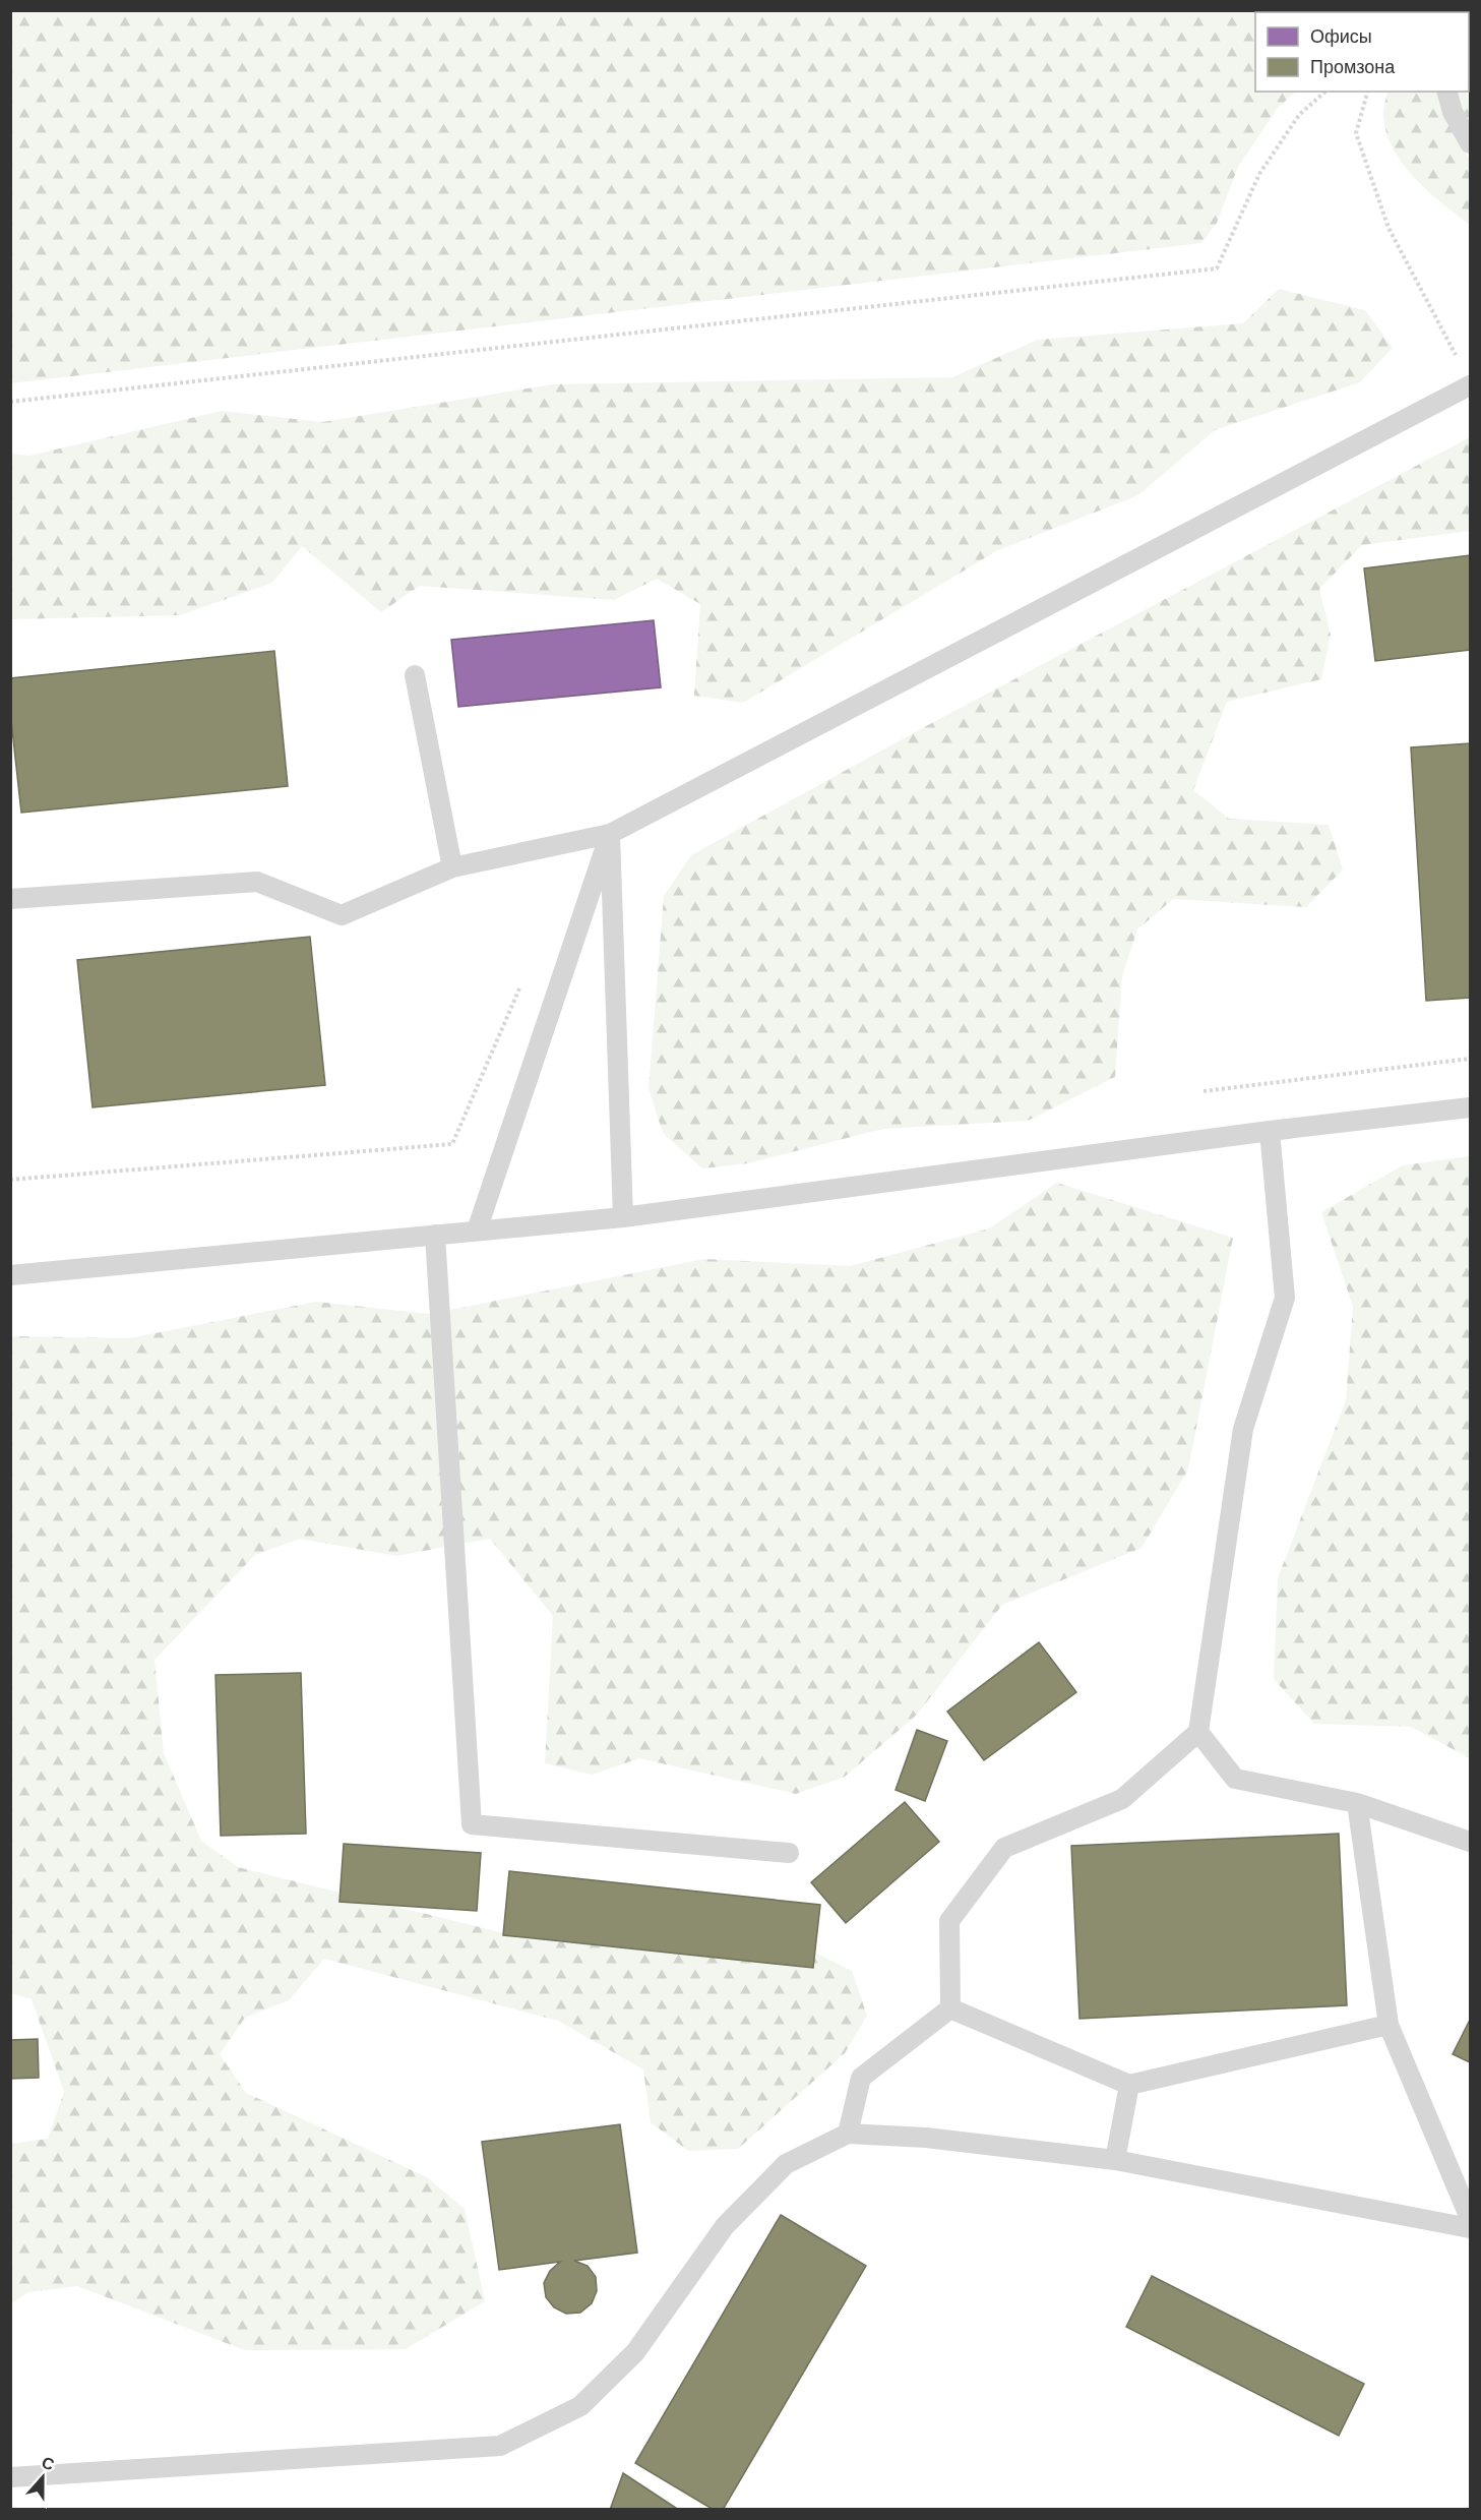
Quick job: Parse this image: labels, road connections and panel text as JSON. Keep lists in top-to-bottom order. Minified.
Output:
{"legend":["Офисы","Промзона"],"north":"top"}
